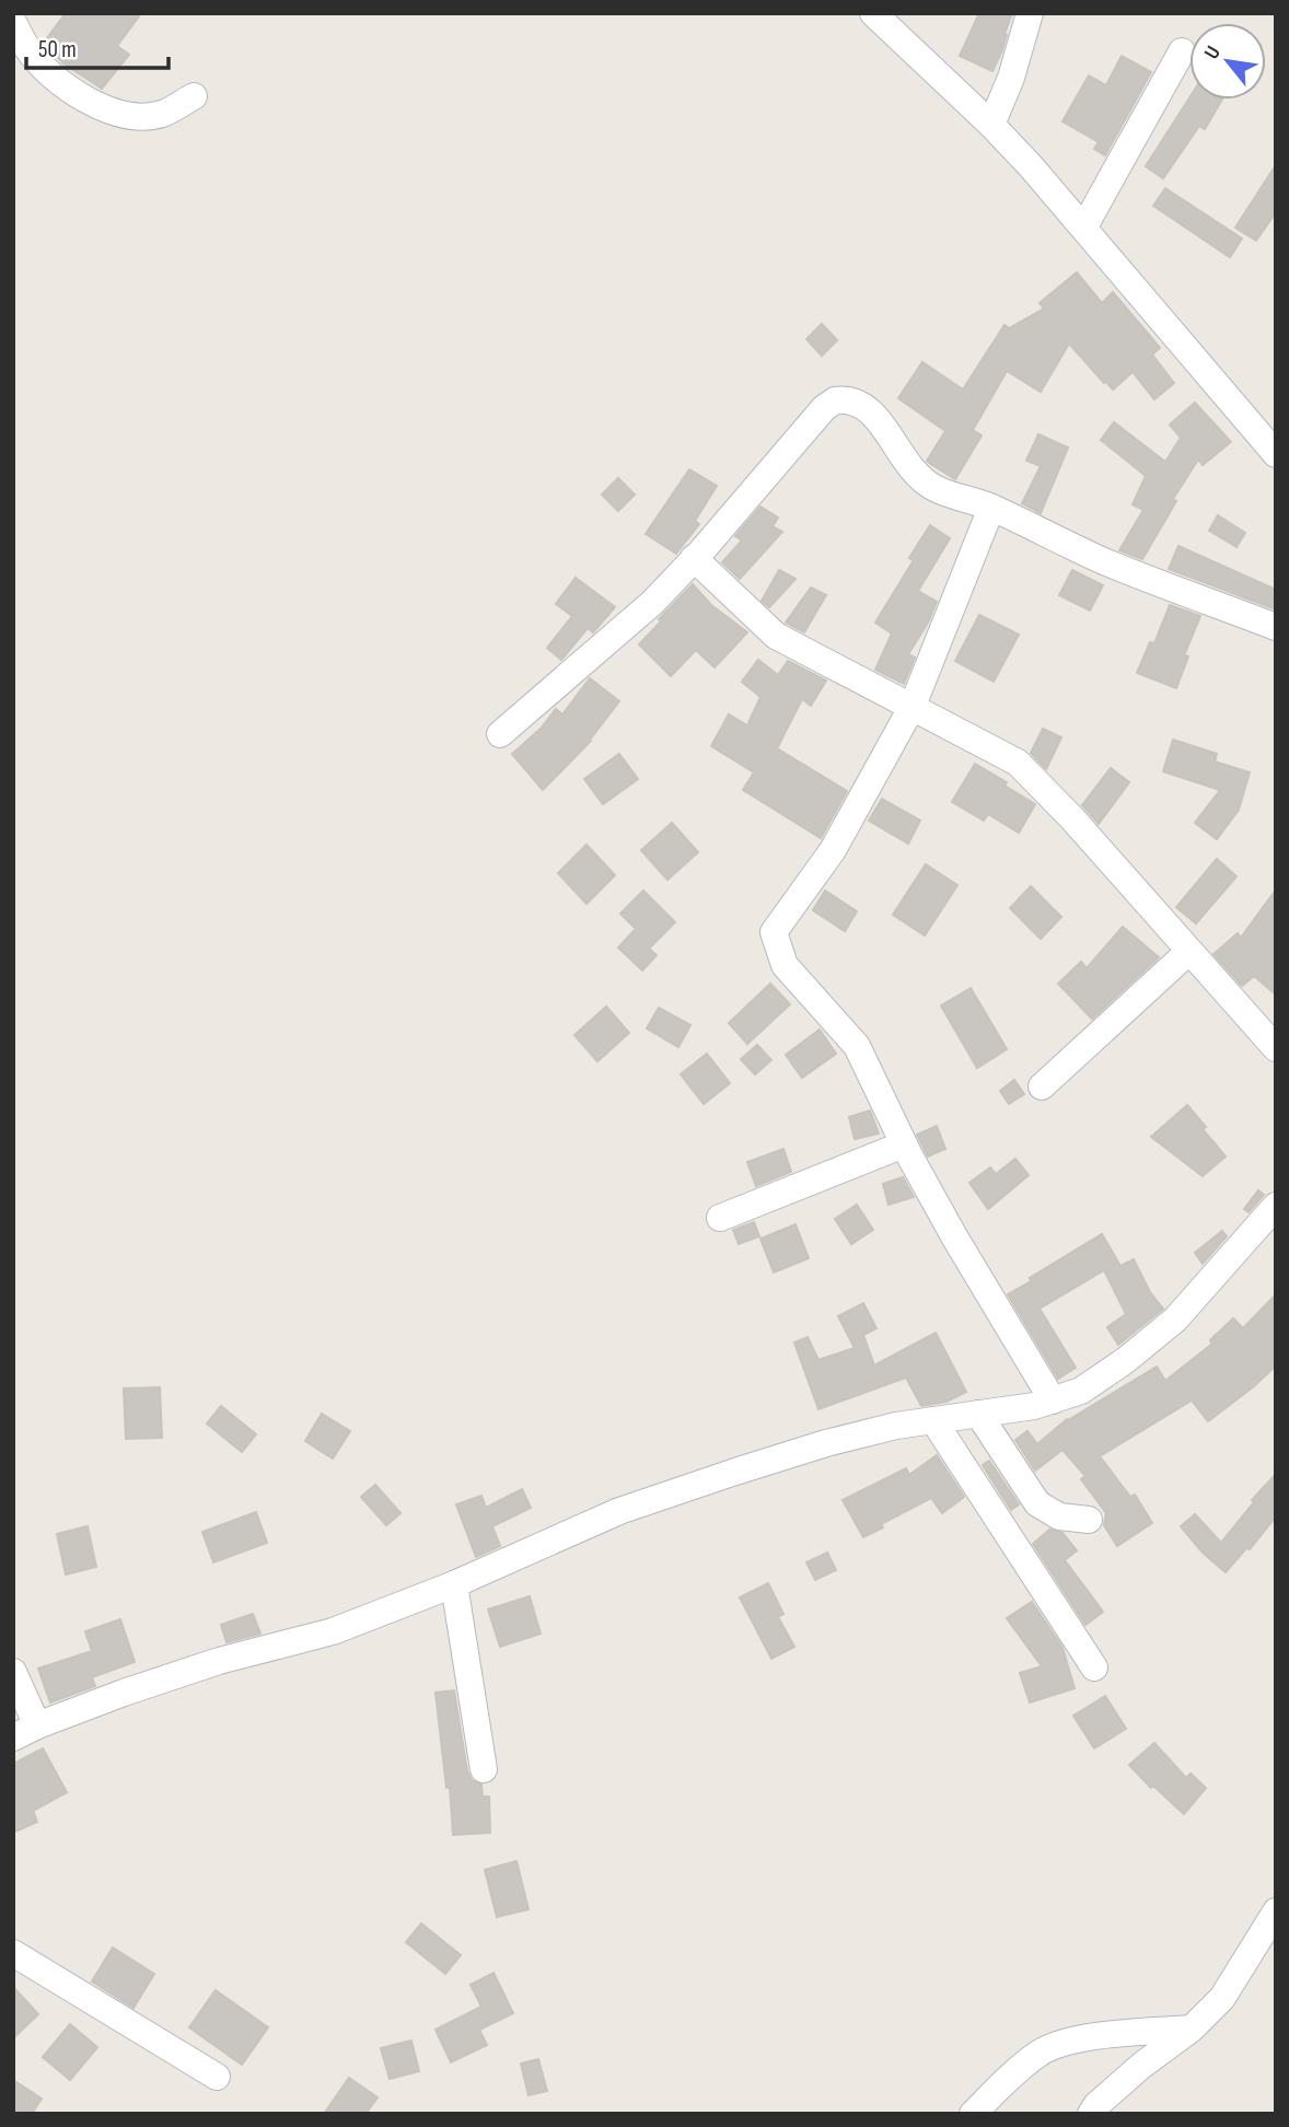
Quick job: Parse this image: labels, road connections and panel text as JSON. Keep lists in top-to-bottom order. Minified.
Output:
{"scale_bar":"50 m","north":"top left"}
